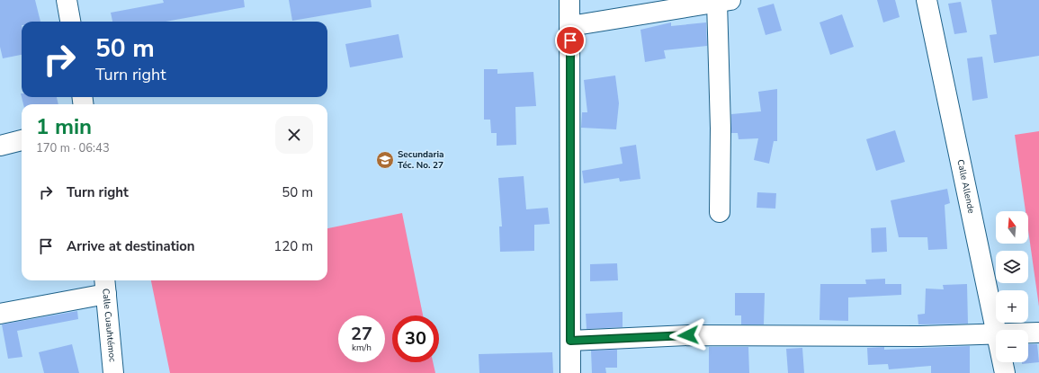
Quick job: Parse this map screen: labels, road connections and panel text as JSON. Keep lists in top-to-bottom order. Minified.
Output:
{"streets":{"street":["Calle Allende","Calle Cuauhtémoc"]},"places":{"school or university":["Secundaria Téc. No. 27"]},"north":"top","page":{"turn":["50 m","Turn right"],"heading":["1 min","170 m · 06:43"],"list":[{"name":"Turn right","value":"50 m"},{"name":"Arrive at destination","value":"120 m"}],"map_buttons":["+","−"],"speed":"27 km/h","limit":"30"}}
